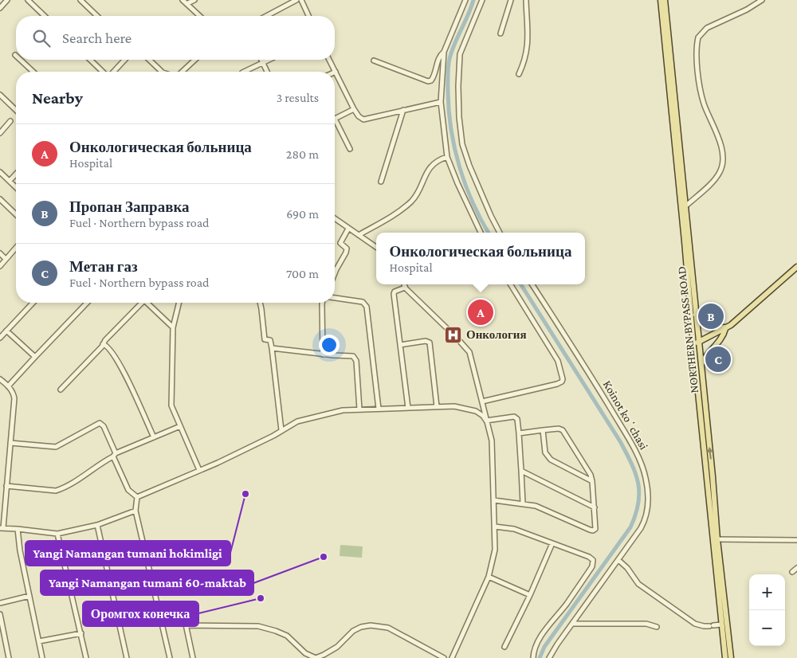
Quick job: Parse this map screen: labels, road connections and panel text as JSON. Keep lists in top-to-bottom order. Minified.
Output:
{"streets":{"main road":["NORTHERN BYPASS ROAD"],"street":["Koinot koʻchasi"]},"places":{"hospital":["Онкология"],"other":["Yangi Namangan tumani hokimligi","Yangi Namangan tumani 60-maktab","Оромгох конечка"]},"page":{"search":"Search here","heading":["Nearby","3 results"],"list":[{"mark":"A","name":"Онкологическая больница","note":"Hospital","value":"280 m"},{"mark":"B","name":"Пропан Заправка","note":"Fuel · Northern bypass road","value":"690 m"},{"mark":"C","name":"Метан газ","note":"Fuel · Northern bypass road","value":"700 m"}],"popup":["Онкологическая больница","Hospital"],"pins":["A","B","C"],"map_buttons":["+","−"]}}
